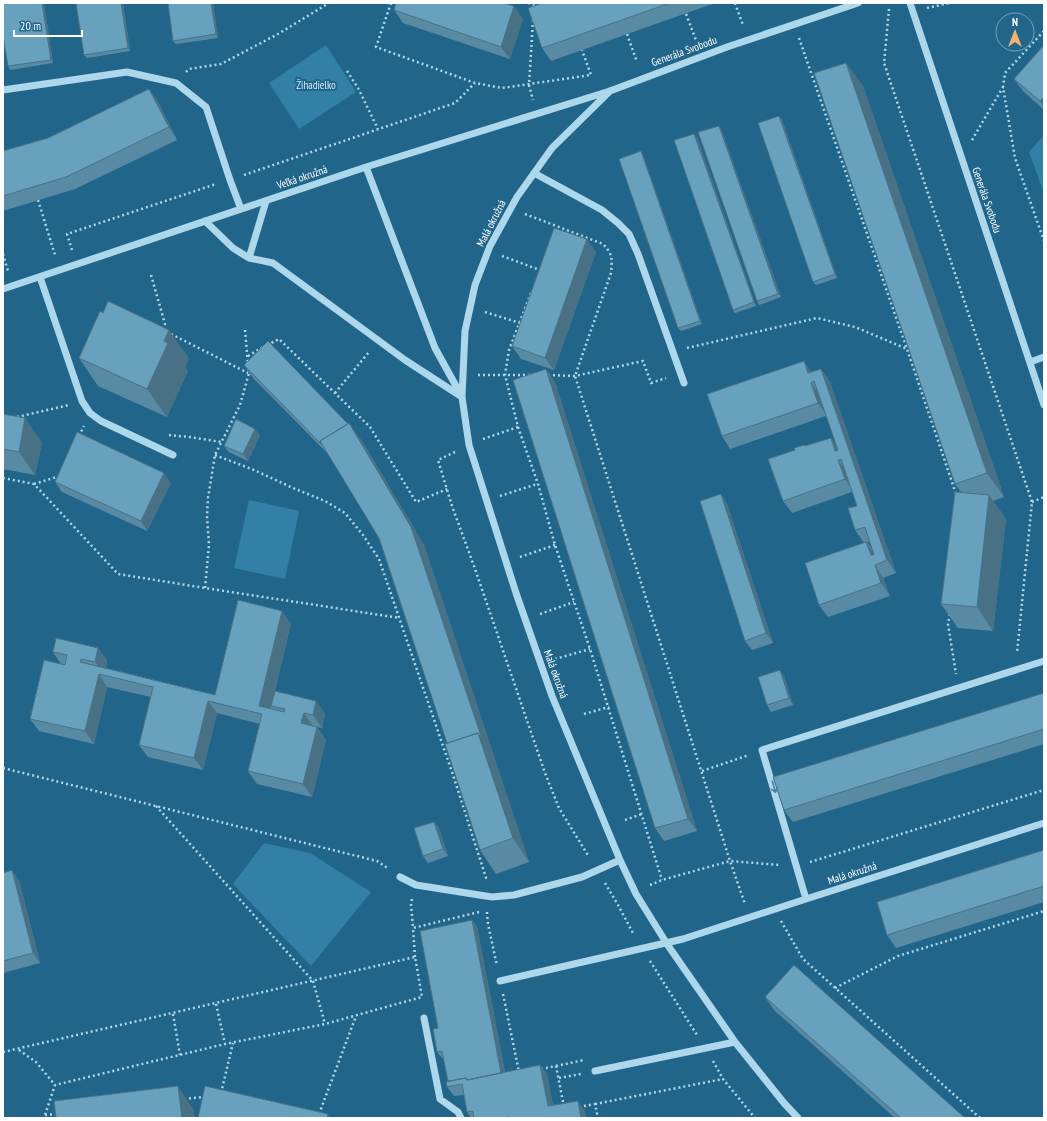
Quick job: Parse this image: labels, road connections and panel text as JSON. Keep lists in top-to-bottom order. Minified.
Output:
{"streets":{"street":["Generála Svobodu","Veľká okružná","Malá okružná"]},"crossings":[["Generála Svobodu","Veľká okružná"],["Generála Svobodu","Malá okružná"],["Veľká okružná","Malá okružná"]],"parks":["Žihadielko"],"scale_bar":"20 m","north":"top"}
